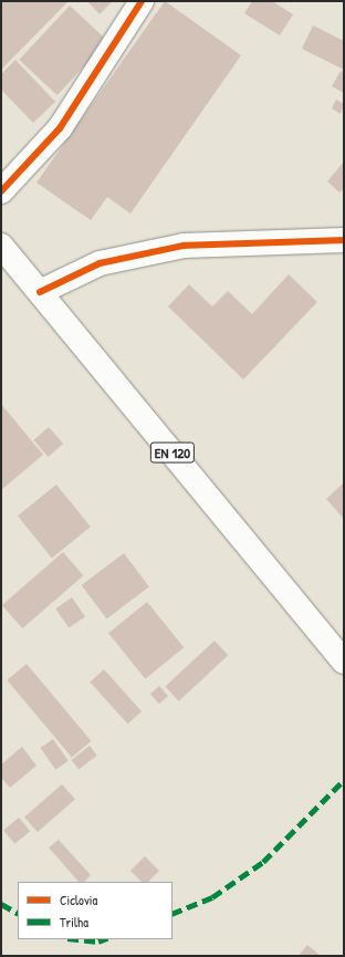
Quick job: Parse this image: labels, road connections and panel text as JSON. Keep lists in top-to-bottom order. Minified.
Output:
{"streets":{"street":["EN 120"]},"legend":["Ciclovia","Trilha"]}
